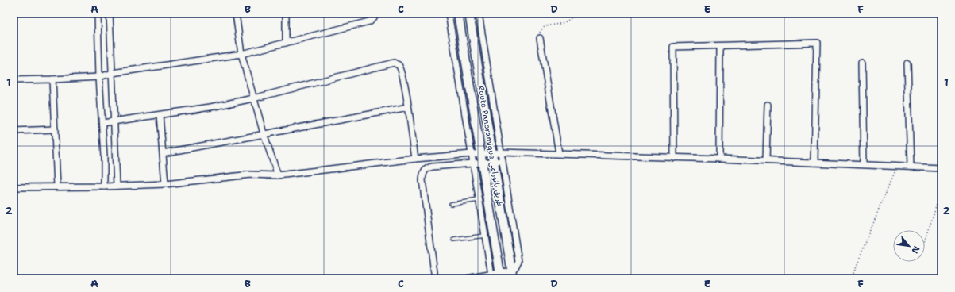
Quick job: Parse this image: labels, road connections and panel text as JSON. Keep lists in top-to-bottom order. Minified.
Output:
{"streets":{"street":["Route Panoramique طريق بانورامي"]},"north":"bottom right","grid":{"columns":["A","B","C","D","E","F"],"rows":["1","2"]}}
